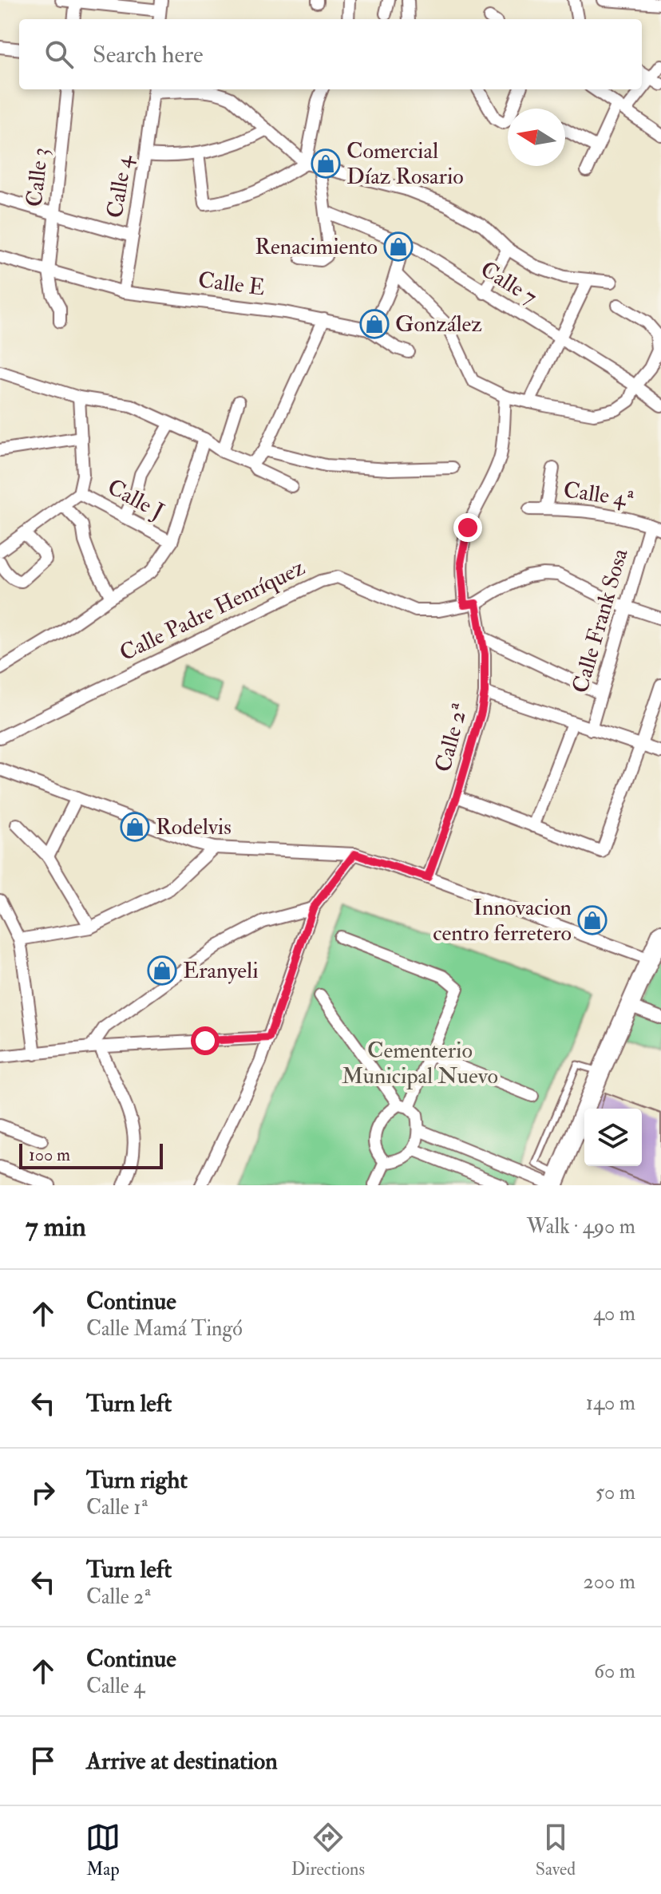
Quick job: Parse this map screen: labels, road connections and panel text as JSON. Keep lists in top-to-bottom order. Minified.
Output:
{"streets":{"street":["Calle 3","Calle 4","Calle 7","Calle E","Calle 4ª","Calle J","Calle Padre Henríquez","Calle Frank Sosa","Calle 2ª"]},"crossings":[["Calle 3","Calle E"],["Calle 4","Calle E"],["Calle 4ª","Calle Frank Sosa"],["Calle Padre Henríquez","Calle Frank Sosa"],["Calle Padre Henríquez","Calle 2ª"]],"parks":["Cementerio Municipal Nuevo"],"places":{"shop":["Comercial Díaz Rosario","Renacimiento","González","Rodelvis","Innovacion centro ferretero","Eranyeli"]},"scale_bar":"100 m","north":"left","page":{"search":"Search here","scale":"100 m","heading":["7 min","Walk · 490 m"],"list":[["Continue","Calle Mamá Tingó","40 m"],["Turn left","140 m"],["Turn right","Calle 1ª","50 m"],["Turn left","Calle 2ª","200 m"],["Continue","Calle 4","60 m"],"Arrive at destination"],"nav":["Map","Directions","Saved"]}}
